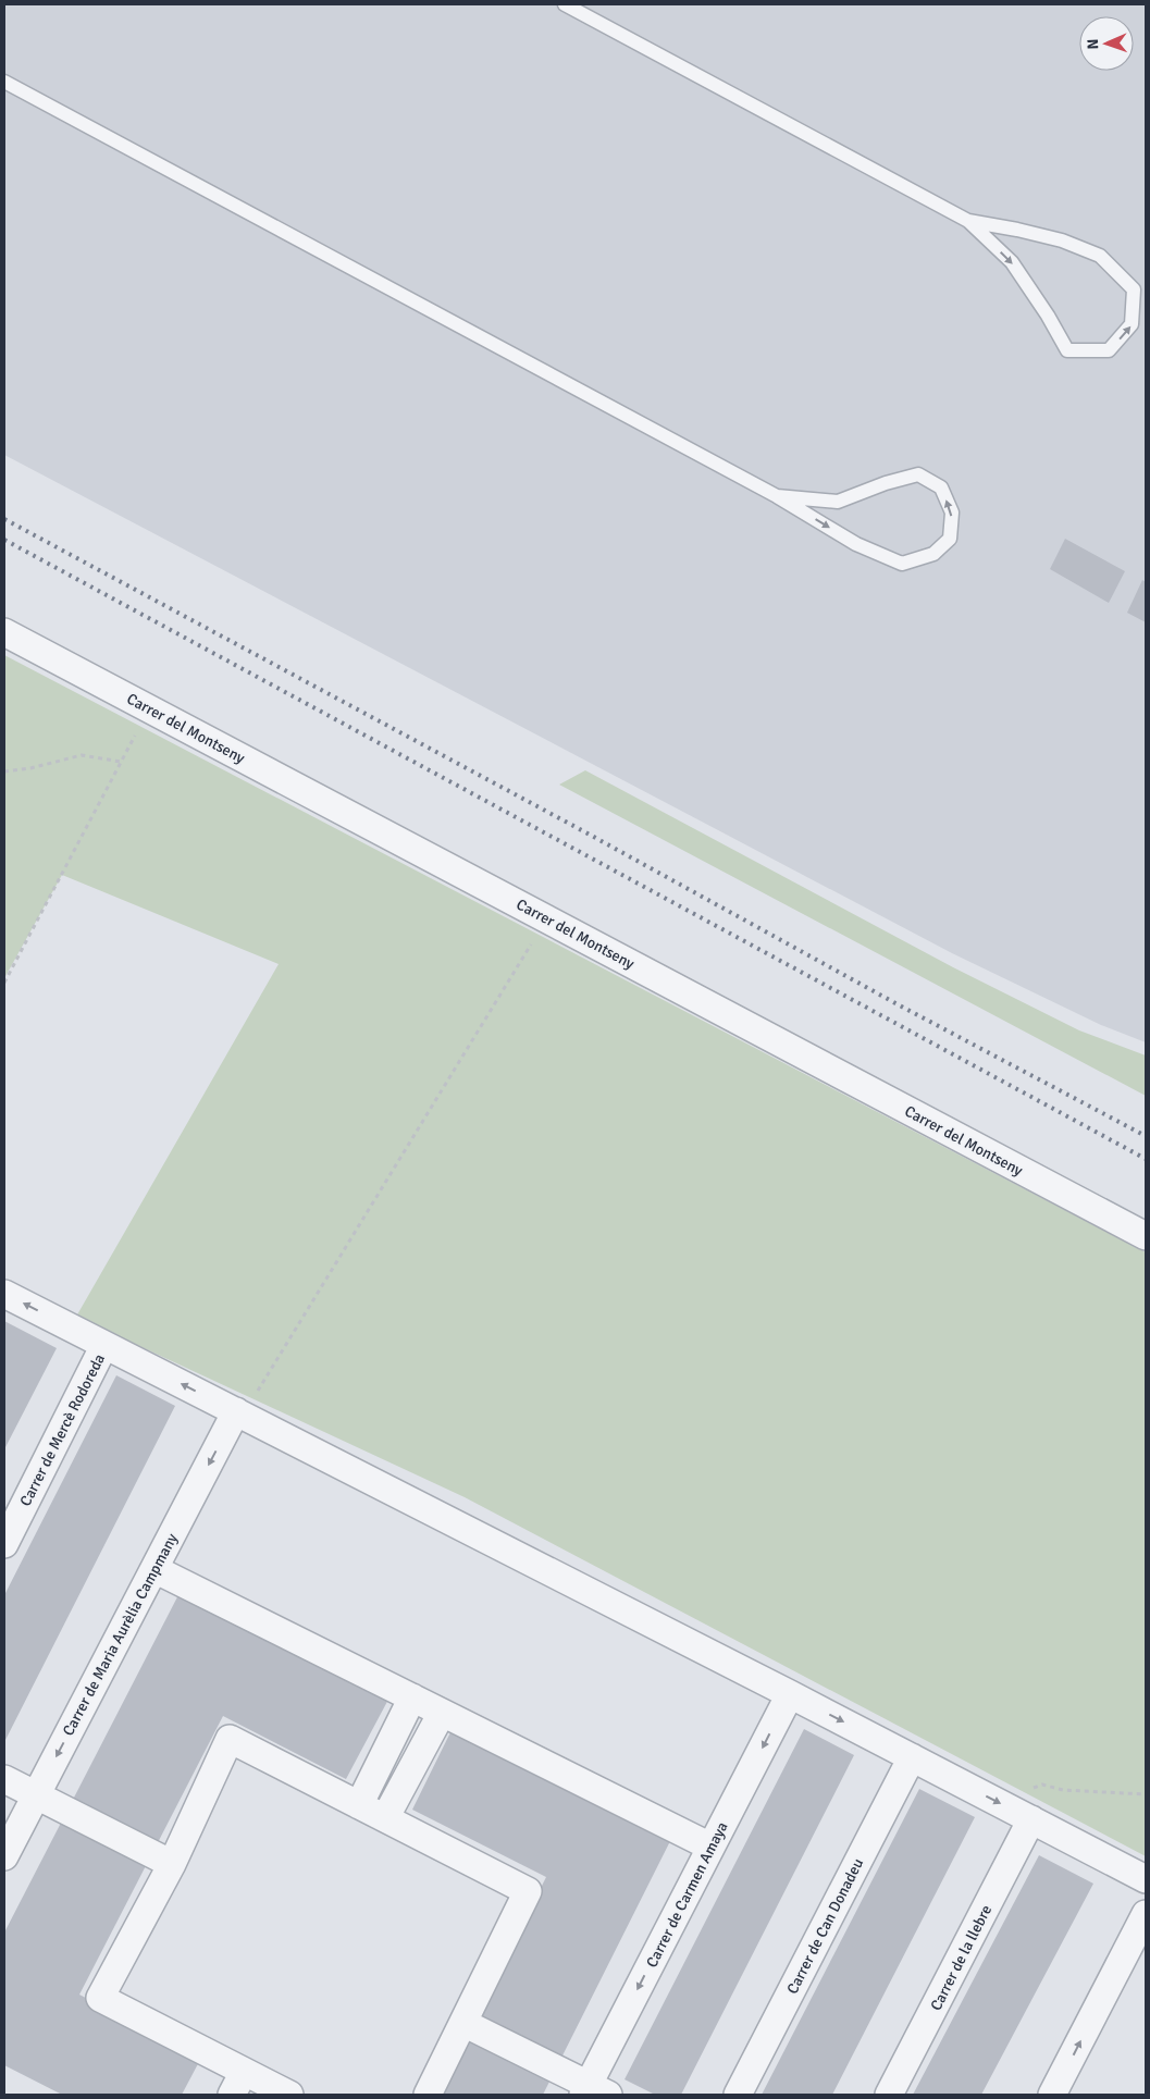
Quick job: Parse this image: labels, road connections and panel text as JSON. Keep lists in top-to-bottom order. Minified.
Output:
{"streets":{"street":["Carrer del Montseny","Carrer de Mercè Rodoreda","Carrer de Maria Aurèlia Campmany","Carrer de Carmen Amaya","Carrer de Can Donadeu","Carrer de la llebre"]},"one_way":["Carrer de Maria Aurèlia Campmany","Carrer de Carmen Amaya"],"north":"left"}
